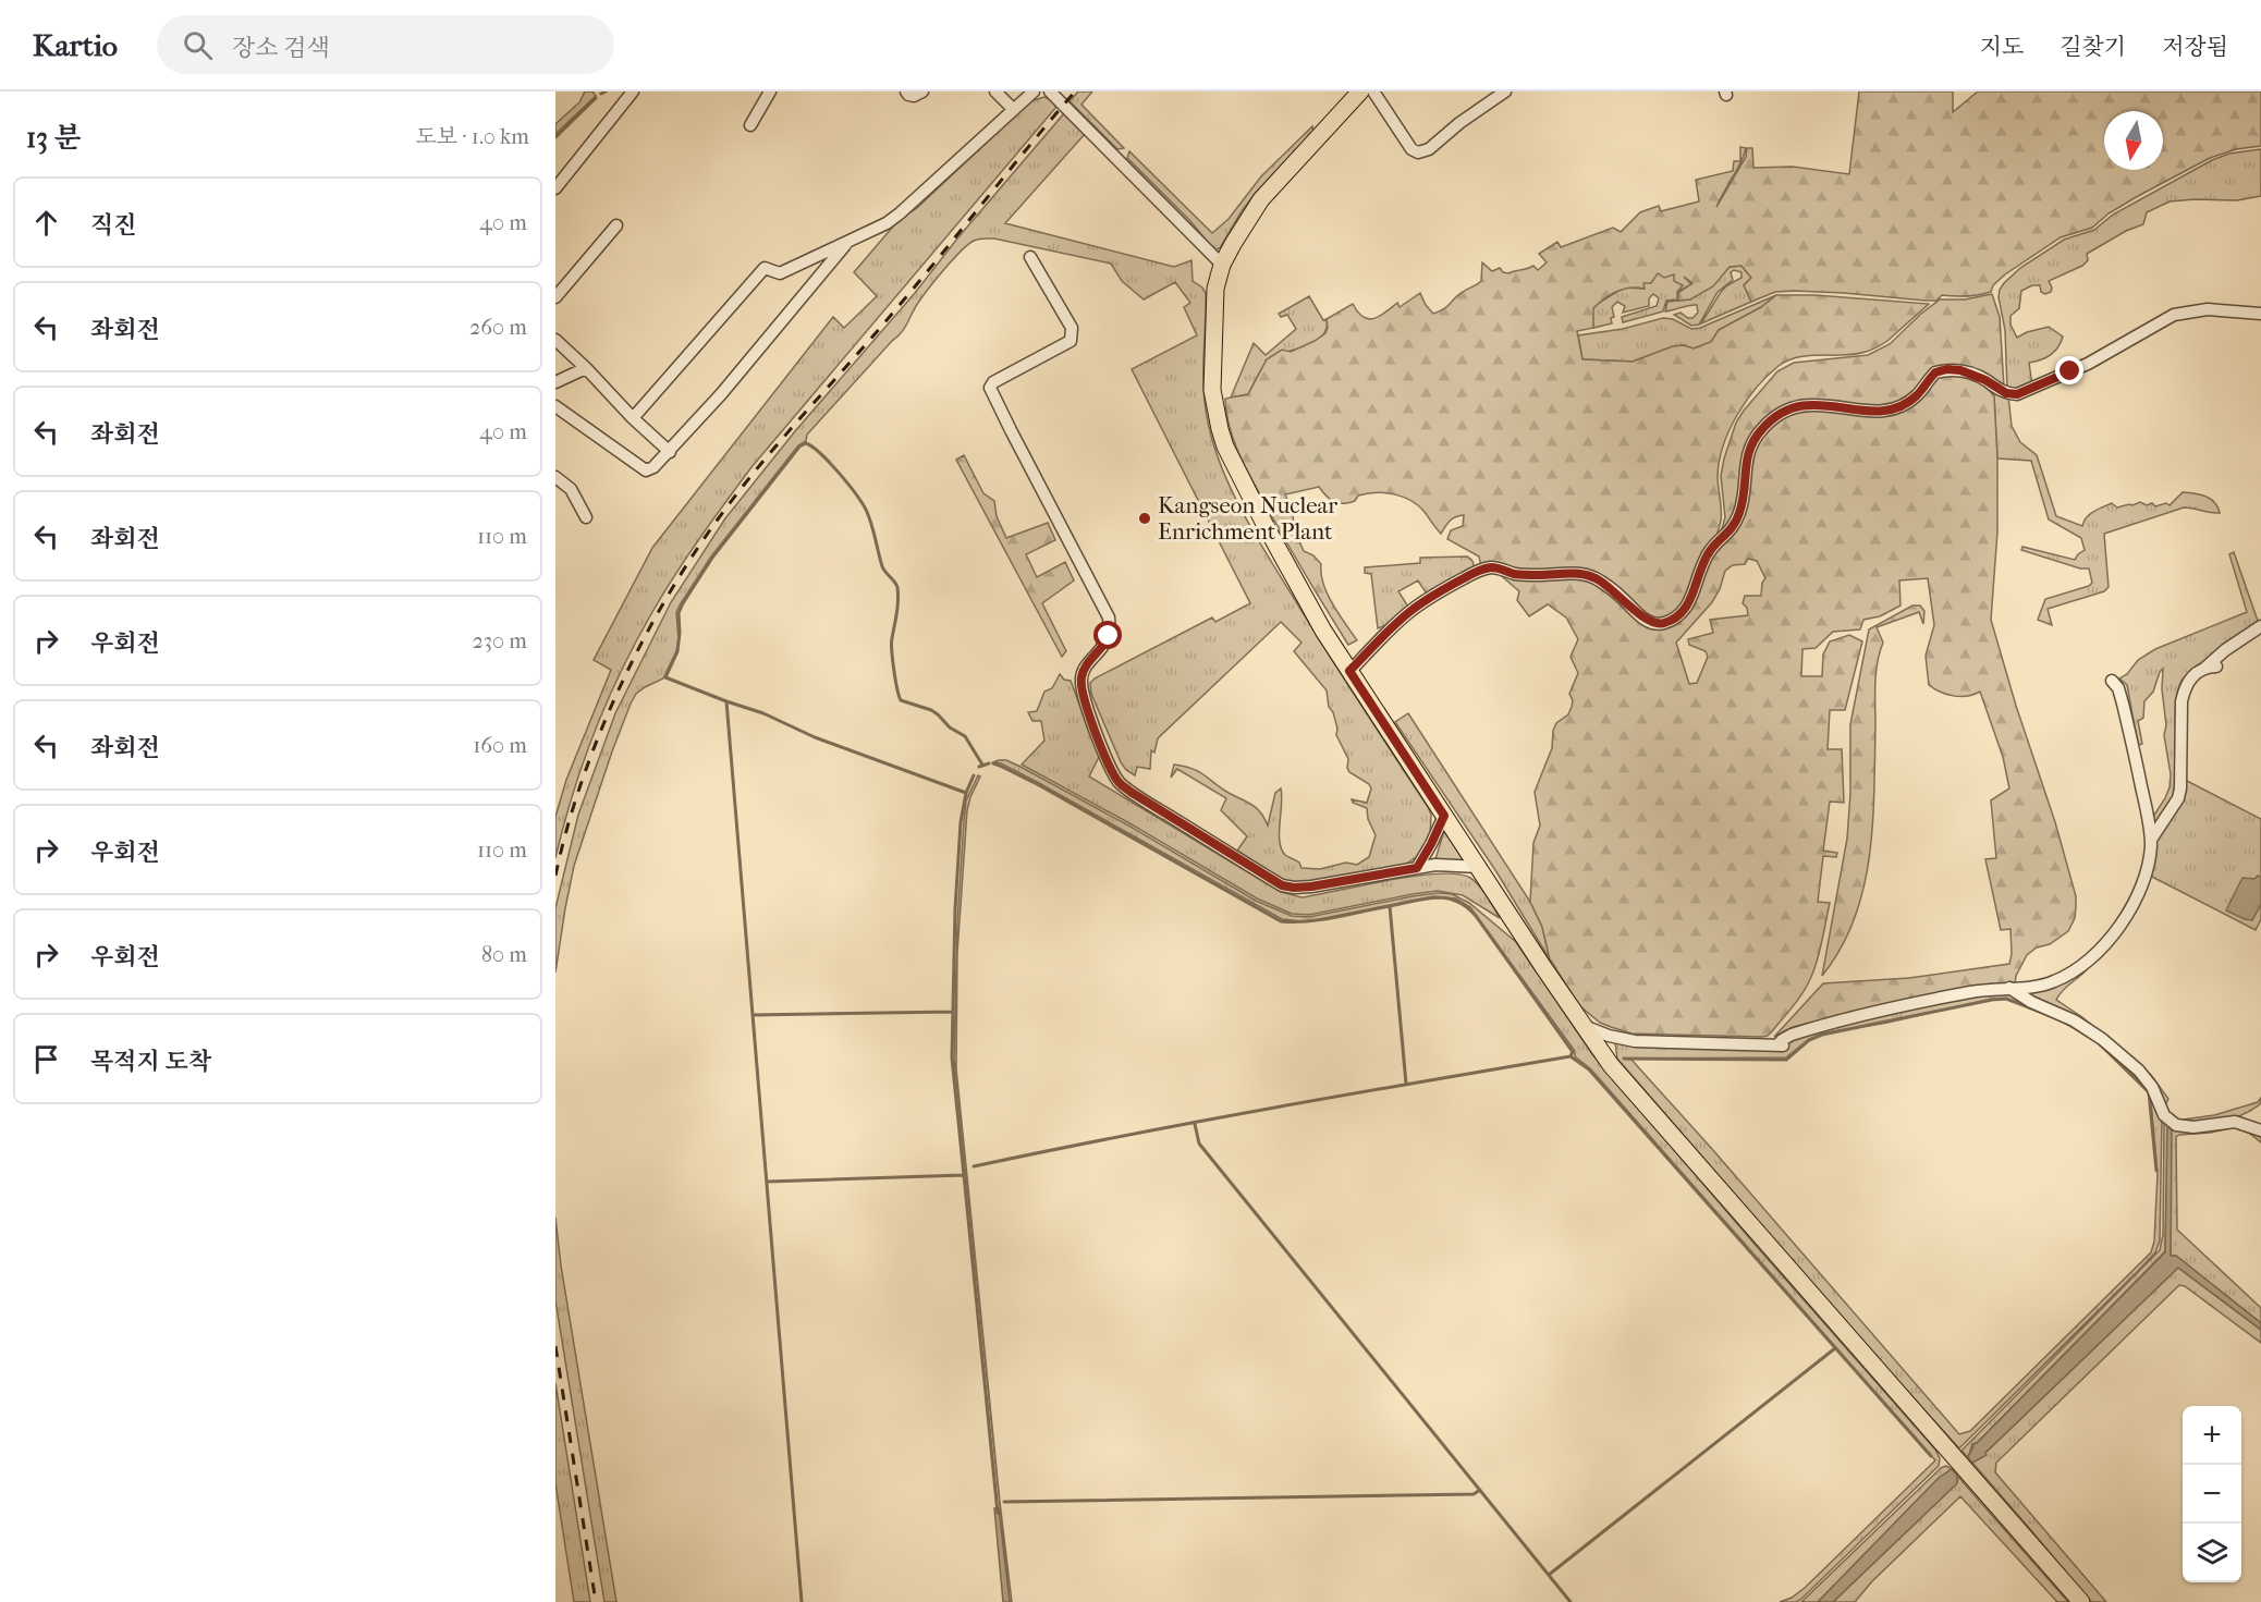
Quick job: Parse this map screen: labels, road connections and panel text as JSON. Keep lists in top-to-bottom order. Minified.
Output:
{"places":["Kangseon Nuclear Enrichment Plant"],"north":"bottom","page":{"header":"Kartio","search":"장소 검색","nav":["지도","길찾기","저장됨"],"heading":["13 분","도보 · 1.0 km"],"list":[["직진","40 m"],["좌회전","260 m"],["좌회전","40 m"],["좌회전","110 m"],["우회전","230 m"],["좌회전","160 m"],["우회전","110 m"],["우회전","80 m"],"목적지 도착"],"map_buttons":["+","−"]}}
